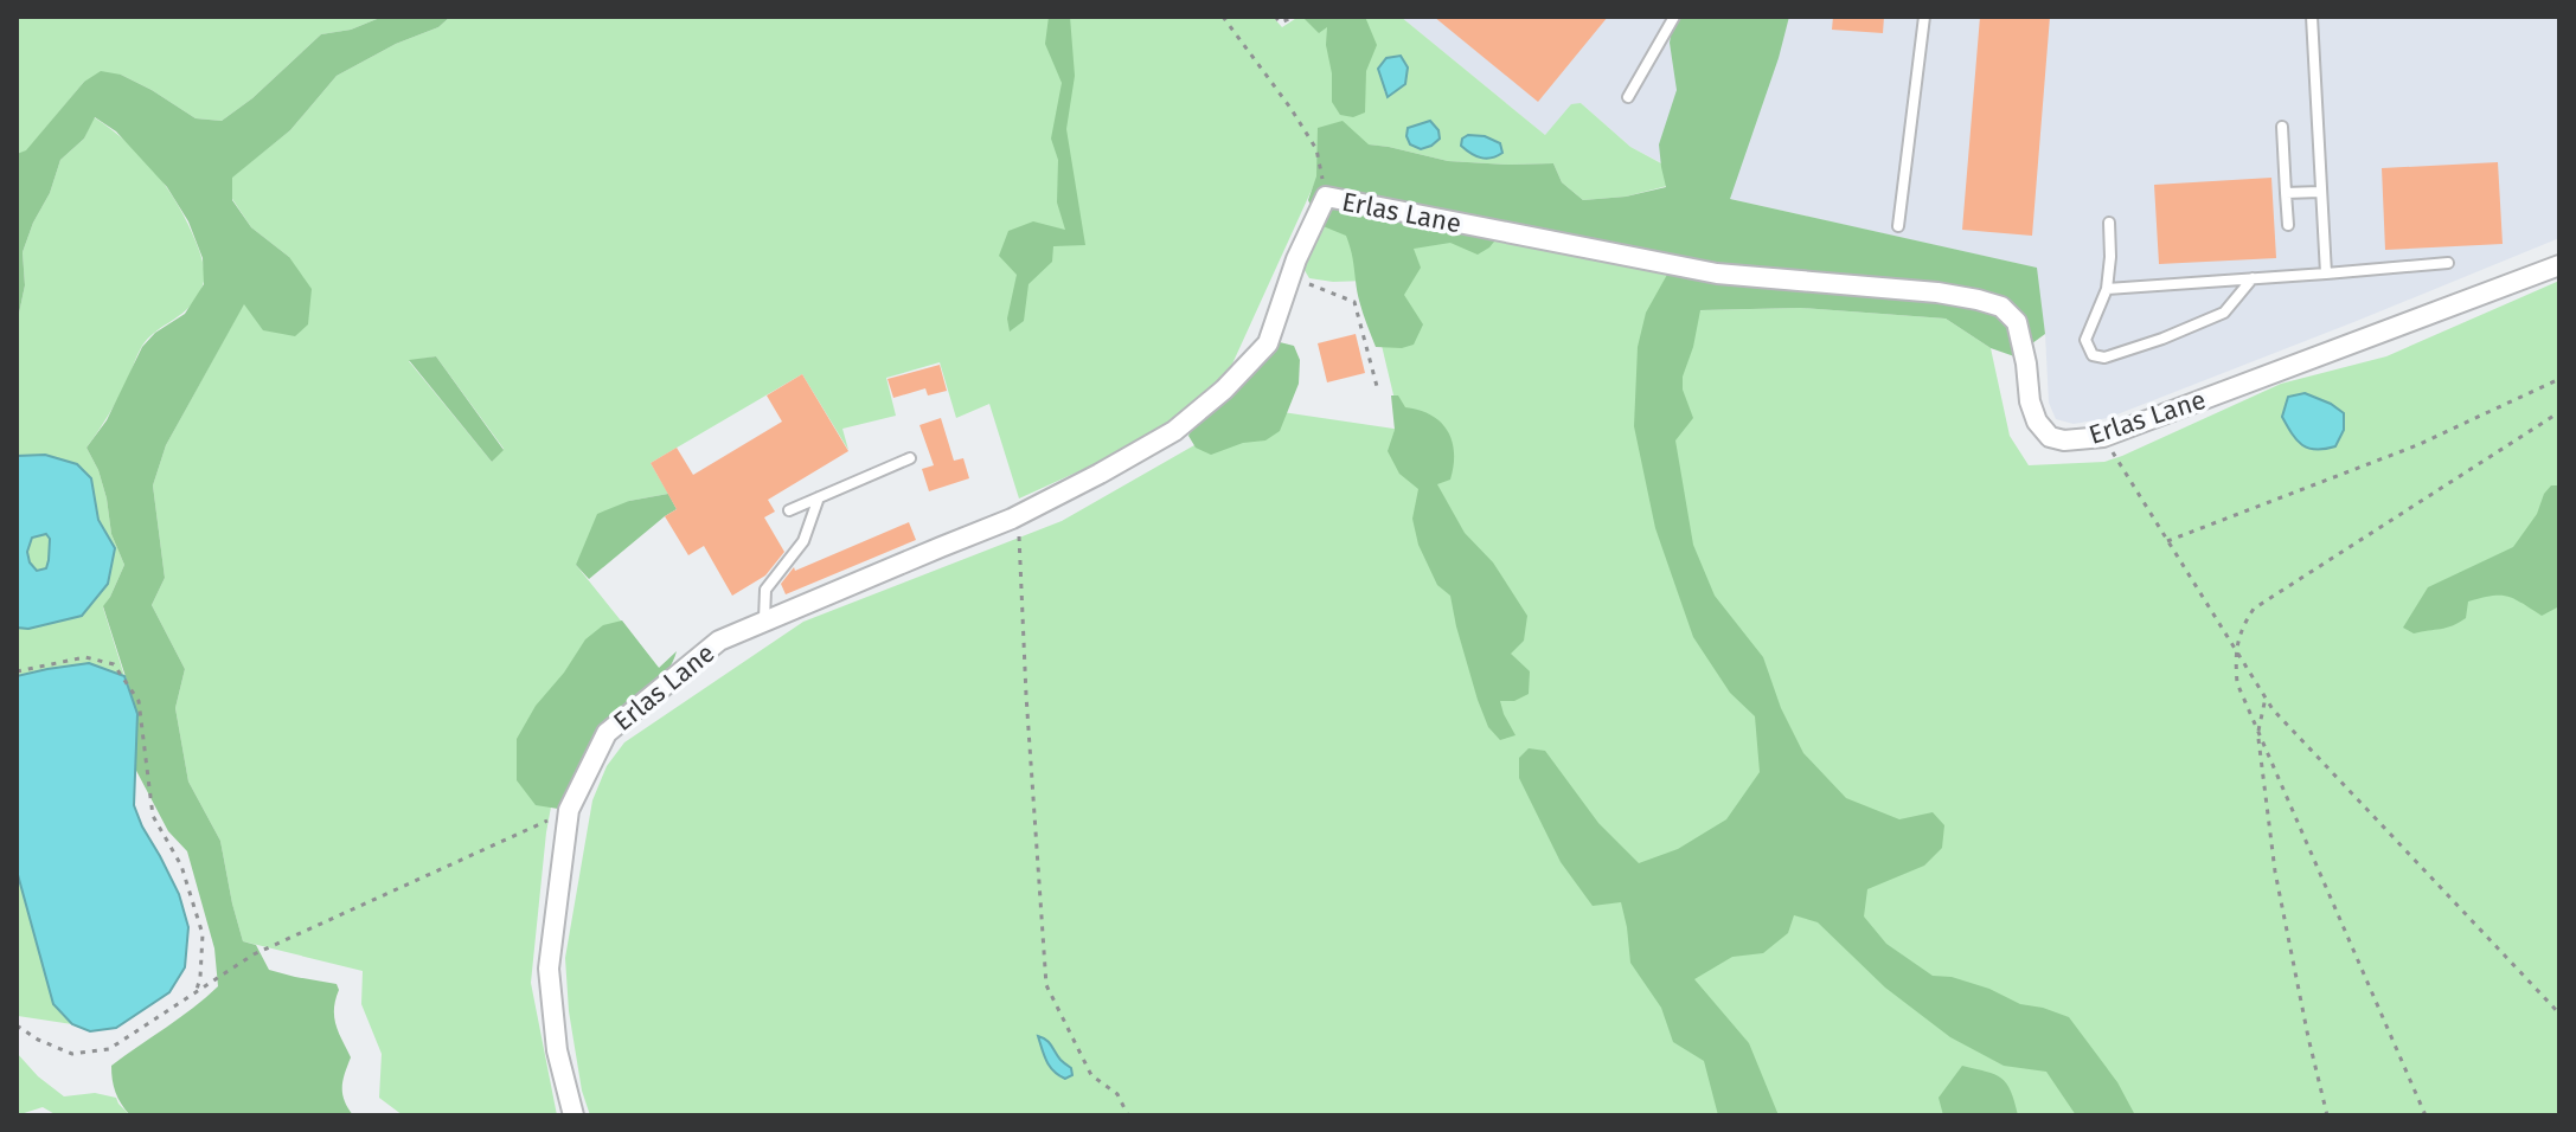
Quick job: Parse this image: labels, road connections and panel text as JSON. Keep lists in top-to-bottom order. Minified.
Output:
{"streets":{"street":["Erlas Lane"]}}
